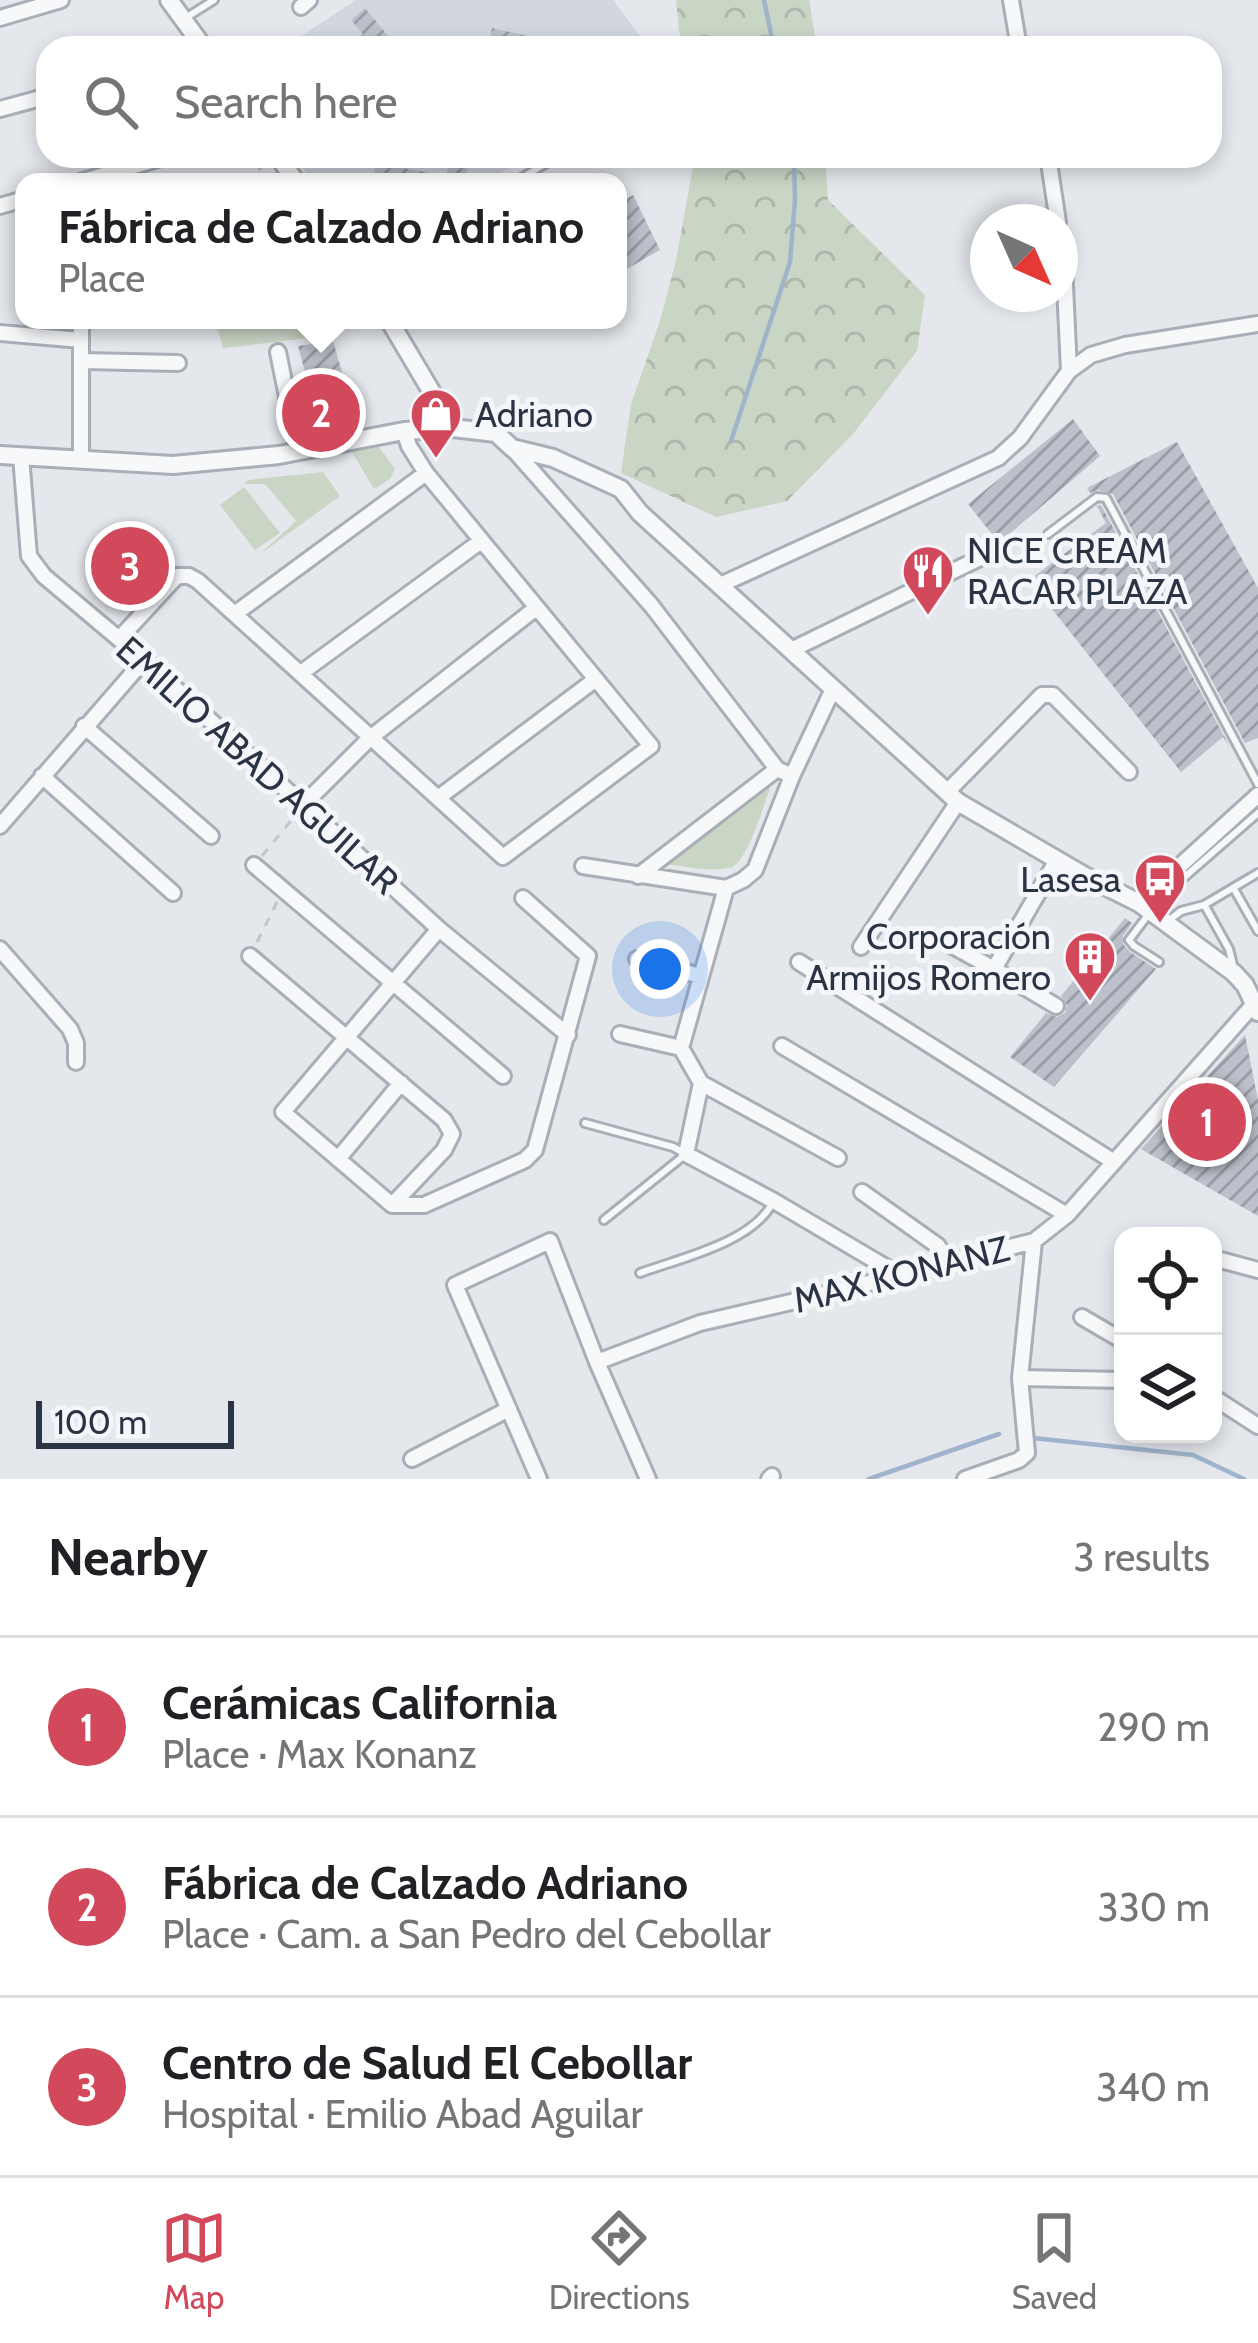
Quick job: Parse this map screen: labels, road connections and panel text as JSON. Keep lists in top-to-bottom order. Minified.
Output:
{"streets":{"street":["EMILIO ABAD AGUILAR","MAX KONANZ"]},"places":{"shop":["Adriano"],"restaurant":["NICE CREAM RACAR PLAZA"],"bus stop":["Lasesa"],"building":["Corporación Armijos Romero"]},"scale_bar":"100 m","north":"bottom right","page":{"search":"Search here","popup":["Fábrica de Calzado Adriano","Place"],"pins":["2","3","1"],"scale":"100 m","heading":["Nearby","3 results"],"list":[{"mark":"1","name":"Cerámicas California","note":"Place · Max Konanz","value":"290 m"},{"mark":"2","name":"Fábrica de Calzado Adriano","note":"Place · Cam. a San Pedro del Cebollar","value":"330 m"},{"mark":"3","name":"Centro de Salud El Cebollar","note":"Hospital · Emilio Abad Aguilar","value":"340 m"}],"nav":["Map","Directions","Saved"]}}
